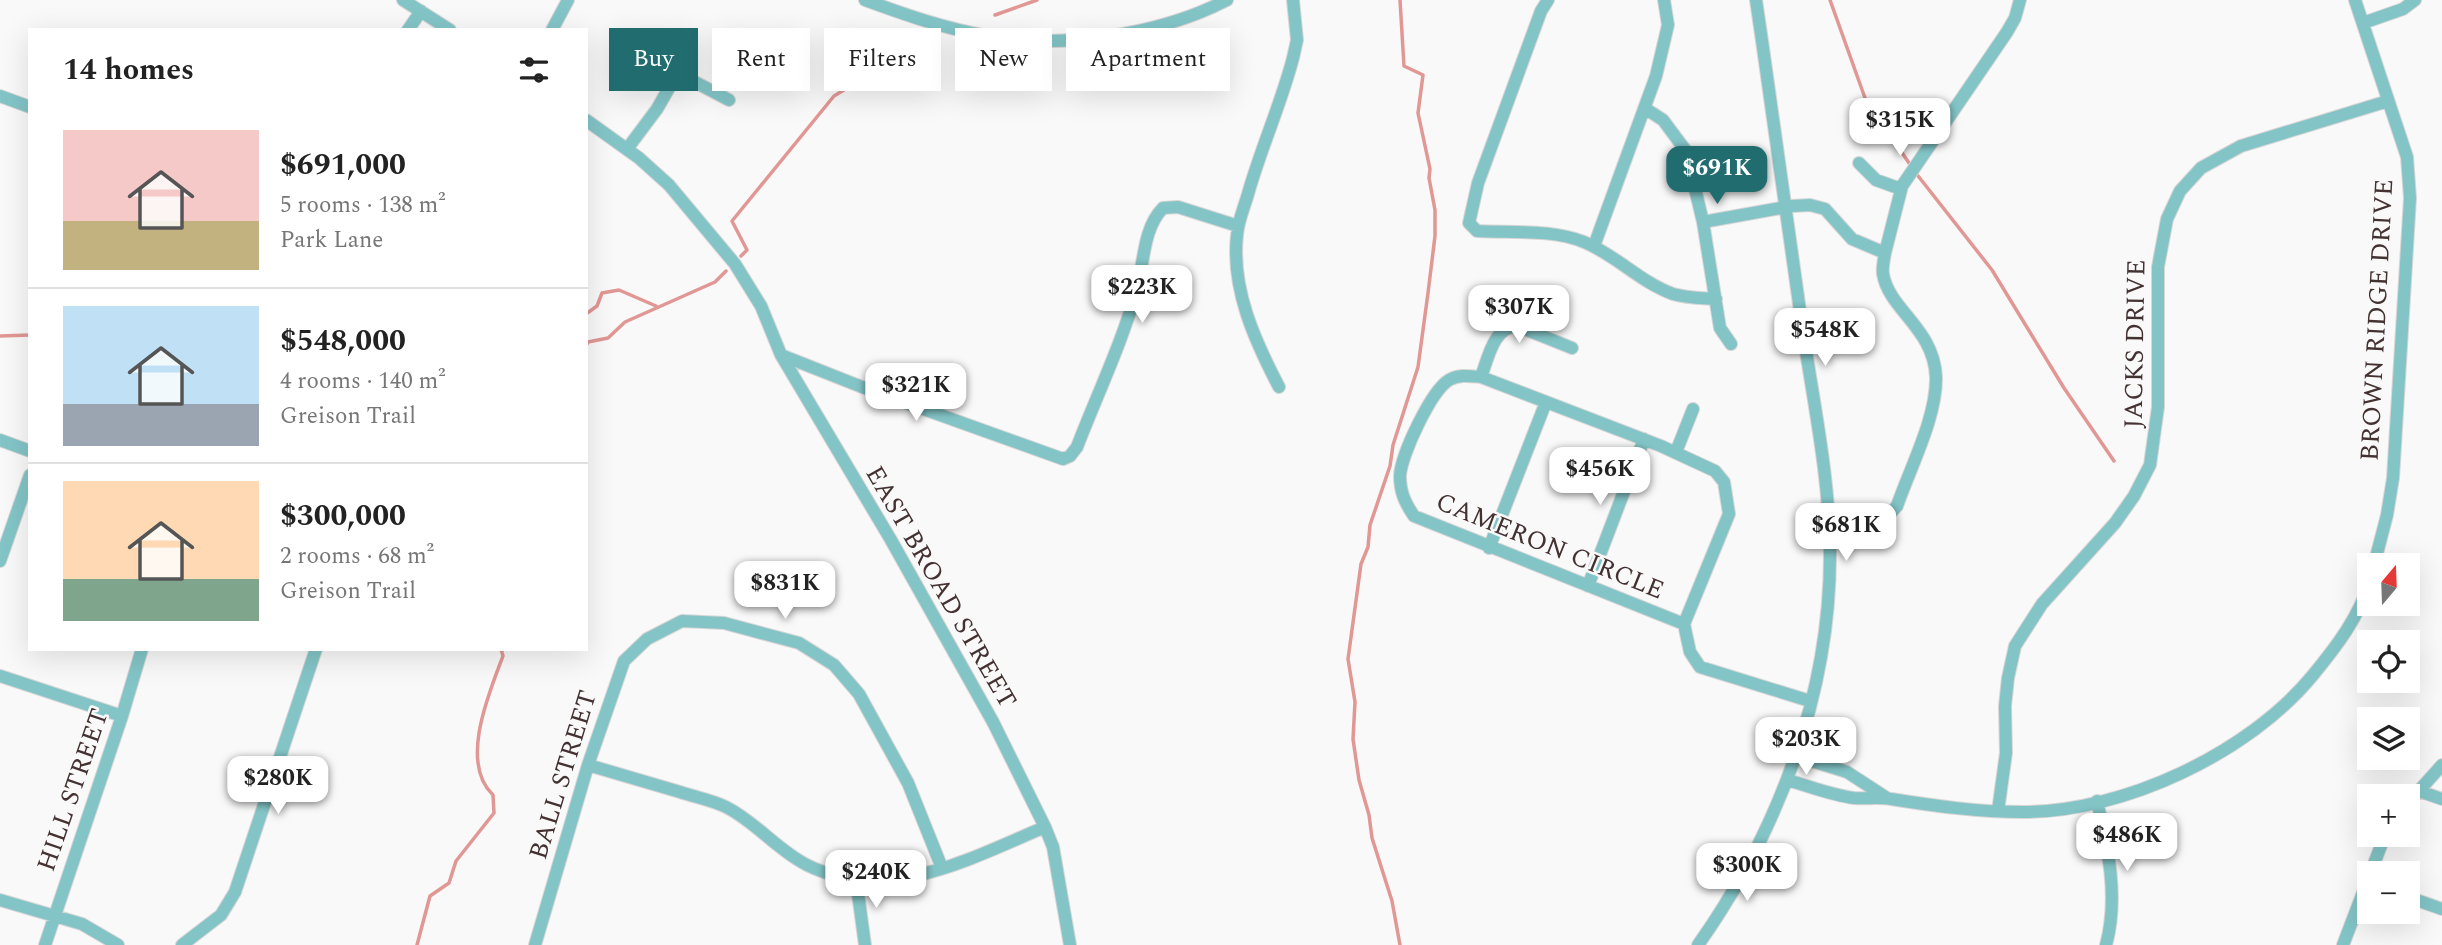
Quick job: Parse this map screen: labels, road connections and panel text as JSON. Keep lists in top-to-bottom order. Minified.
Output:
{"streets":{"street":["BROWN RIDGE DRIVE","JACKS DRIVE","CAMERON CIRCLE","EAST BROAD STREET","BALL STREET","HILL STREET"]},"crossings":[["BROWN RIDGE DRIVE","JACKS DRIVE"]],"north":"top","page":{"chip":["Buy","Rent","Filters","New","Apartment"],"heading":"14 homes","price":["$315K","$691K","$223K","$307K","$548K","$321K","$456K","$681K","$831K","$203K","$280K","$486K","$300K","$240K"],"list":[{"name":"$691,000","note":"5 rooms · 138 m² · Park Lane"},{"name":"$548,000","note":"4 rooms · 140 m² · Greison Trail"},{"name":"$300,000","note":"2 rooms · 68 m² · Greison Trail"}],"map_buttons":["+","−"]}}
